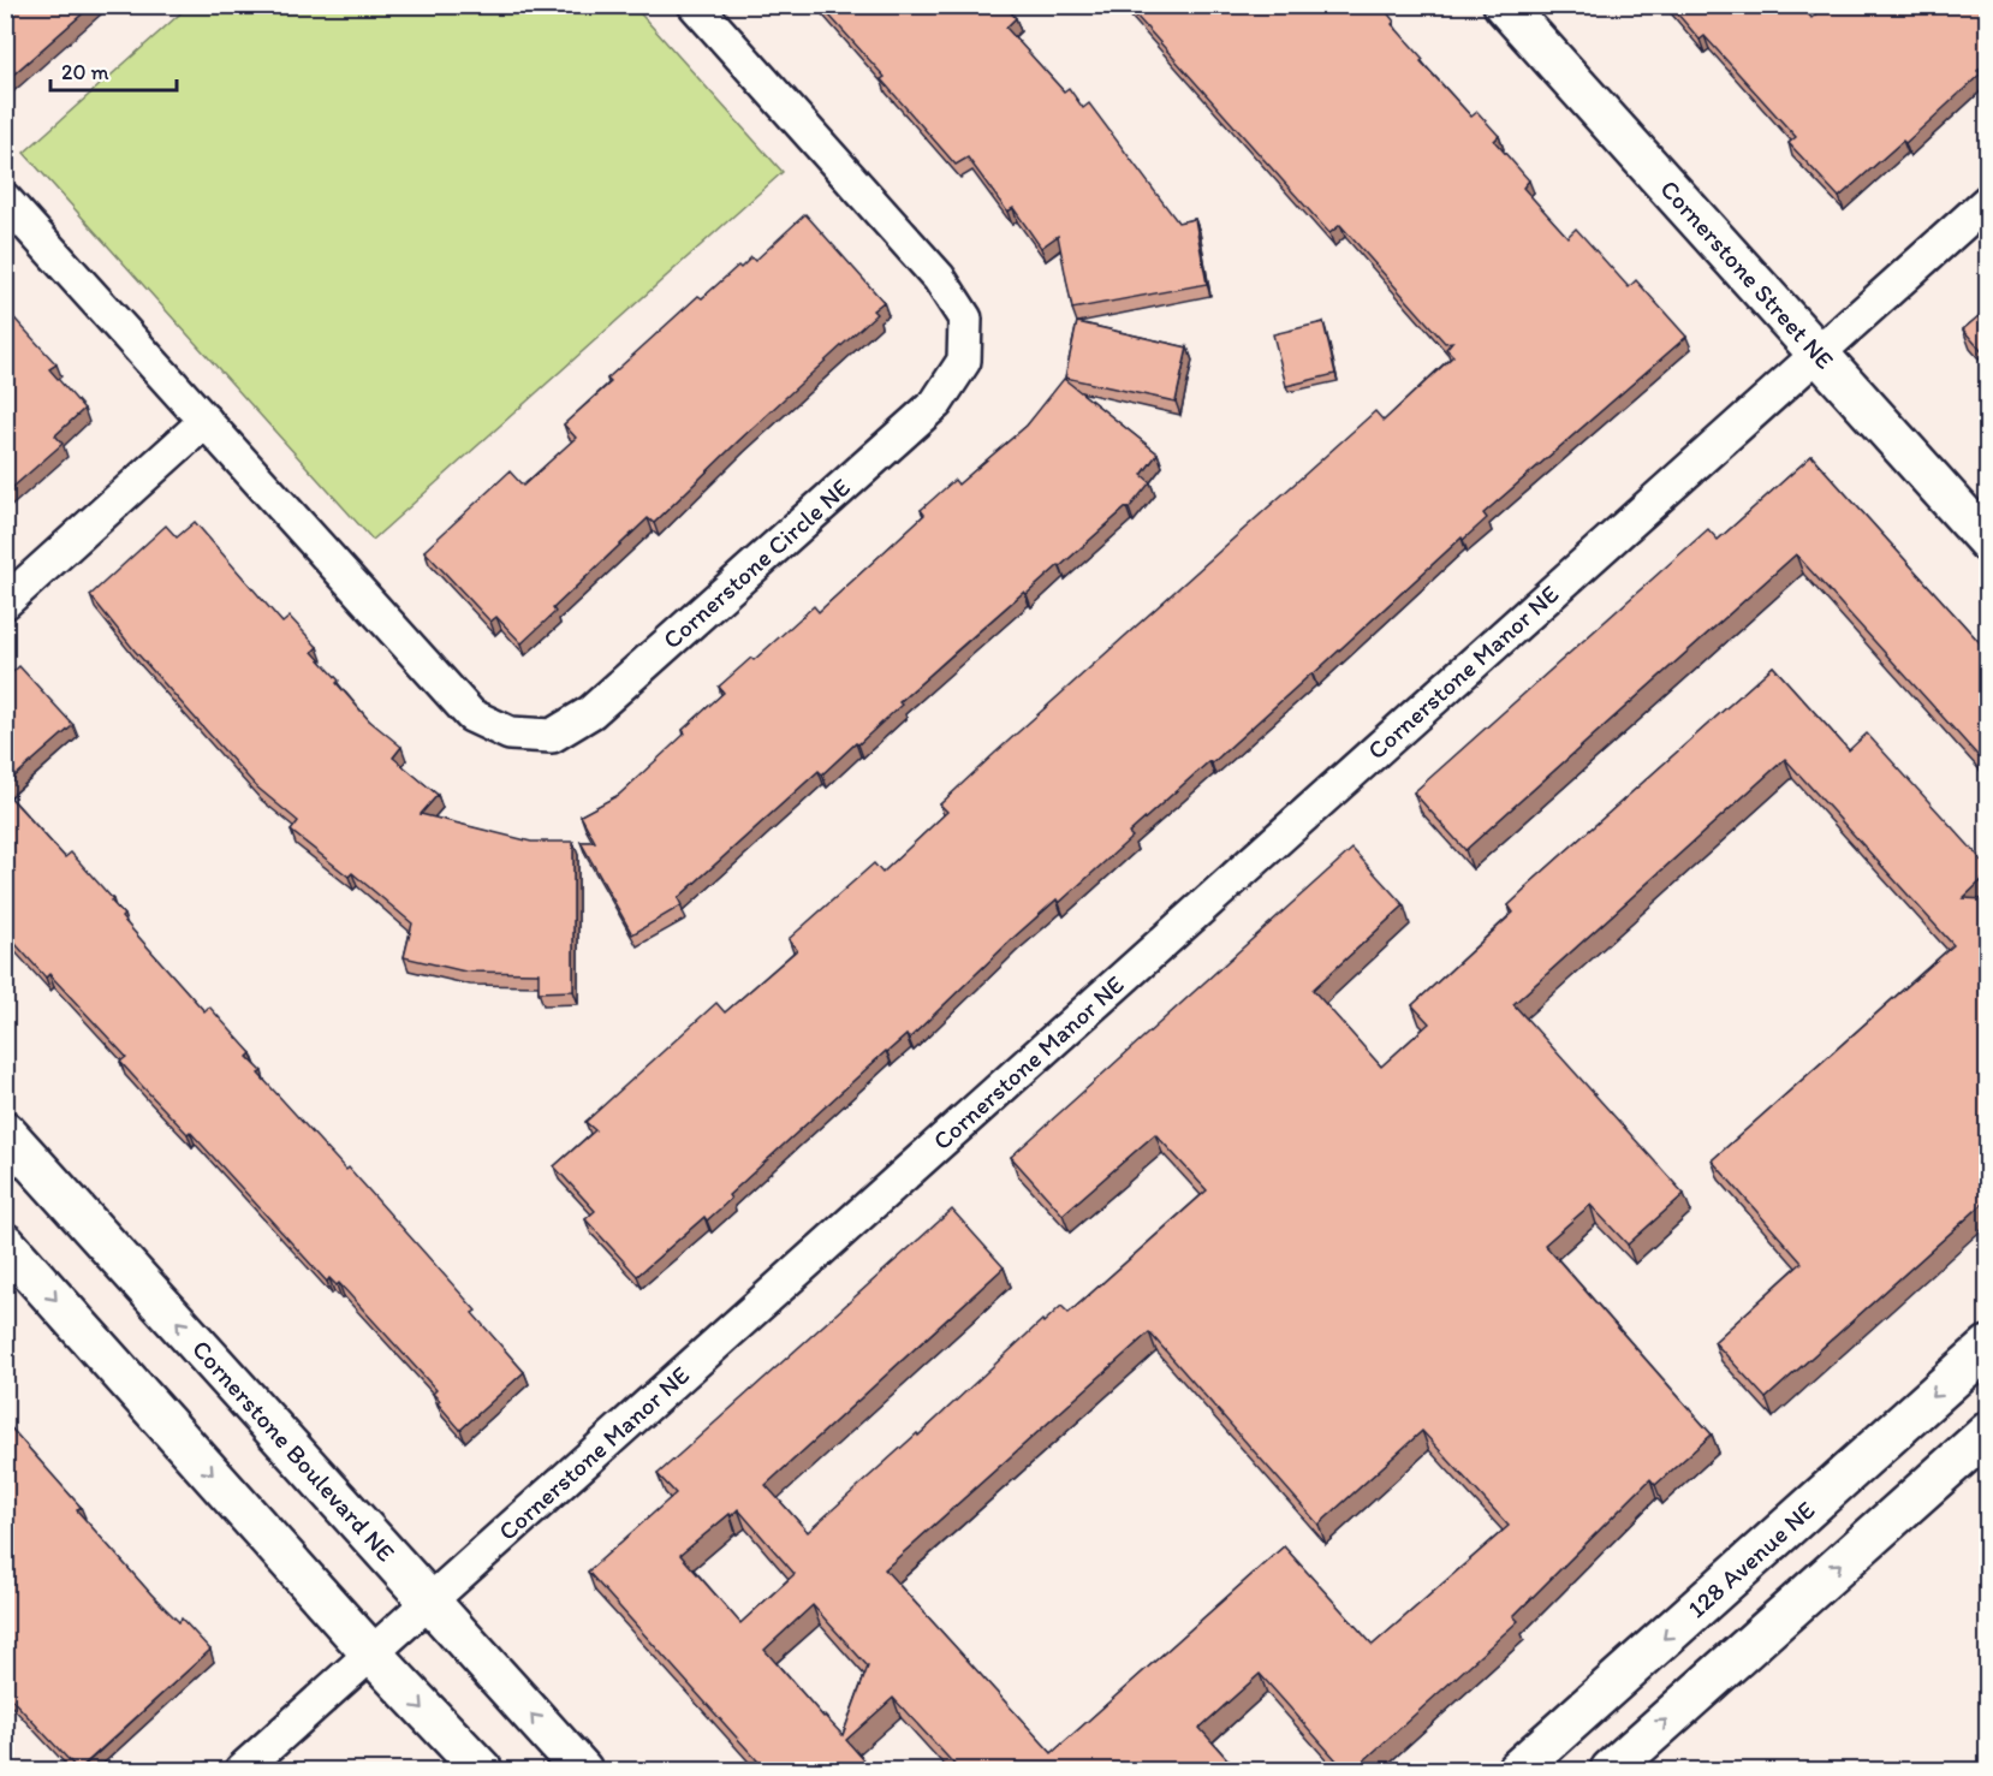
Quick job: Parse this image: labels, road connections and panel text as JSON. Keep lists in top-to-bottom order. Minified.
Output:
{"streets":{"street":["Cornerstone Street NE","Cornerstone Circle NE","Cornerstone Manor NE","Cornerstone Boulevard NE","128 Avenue NE"]},"crossings":[["Cornerstone Street NE","Cornerstone Manor NE"],["Cornerstone Manor NE","Cornerstone Boulevard NE"]],"scale_bar":"20 m"}
